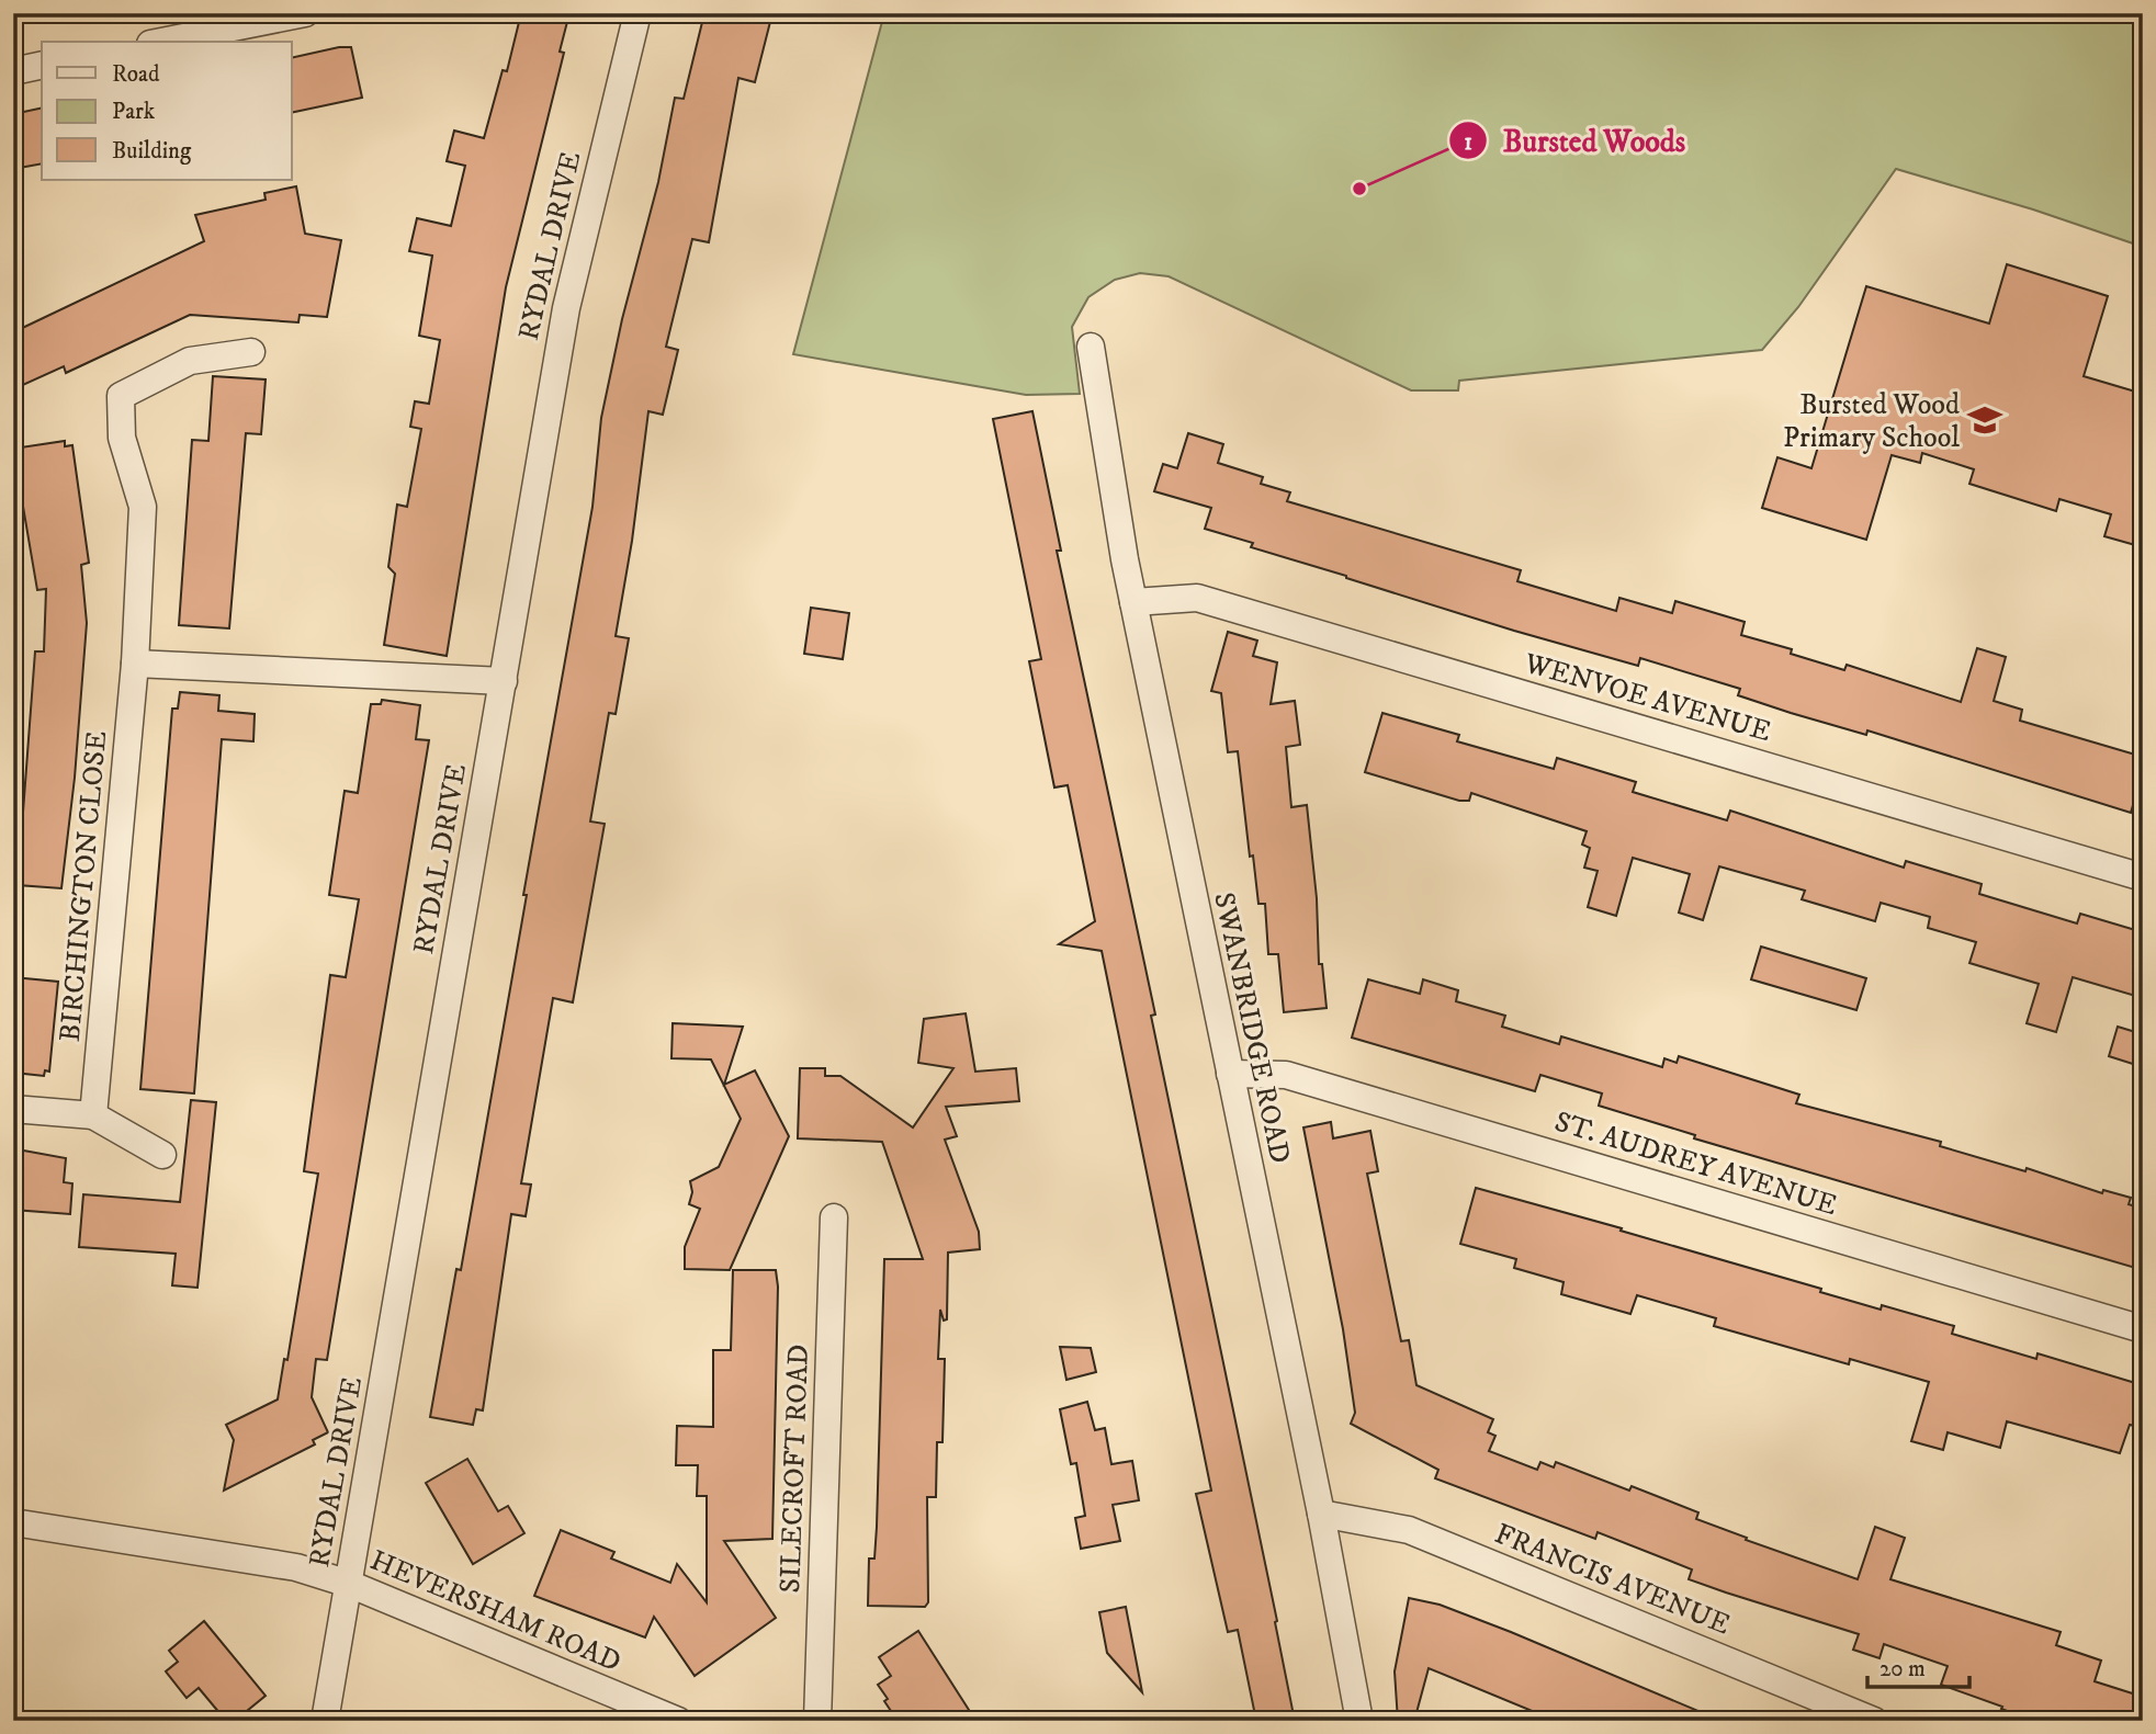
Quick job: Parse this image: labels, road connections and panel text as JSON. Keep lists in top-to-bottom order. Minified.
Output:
{"streets":{"street":["RYDAL DRIVE","WENVOE AVENUE","BIRCHINGTON CLOSE","SWANBRIDGE ROAD","ST. AUDREY AVENUE","SILECROFT ROAD","FRANCIS AVENUE","HEVERSHAM ROAD"]},"crossings":[["RYDAL DRIVE","HEVERSHAM ROAD"],["WENVOE AVENUE","SWANBRIDGE ROAD"],["SWANBRIDGE ROAD","ST. AUDREY AVENUE"],["SWANBRIDGE ROAD","FRANCIS AVENUE"]],"places":{"other":["Bursted Woods"],"school or university":["Bursted Wood Primary School"]},"legend":["Road","Park","Building"],"scale_bar":"20 m"}
